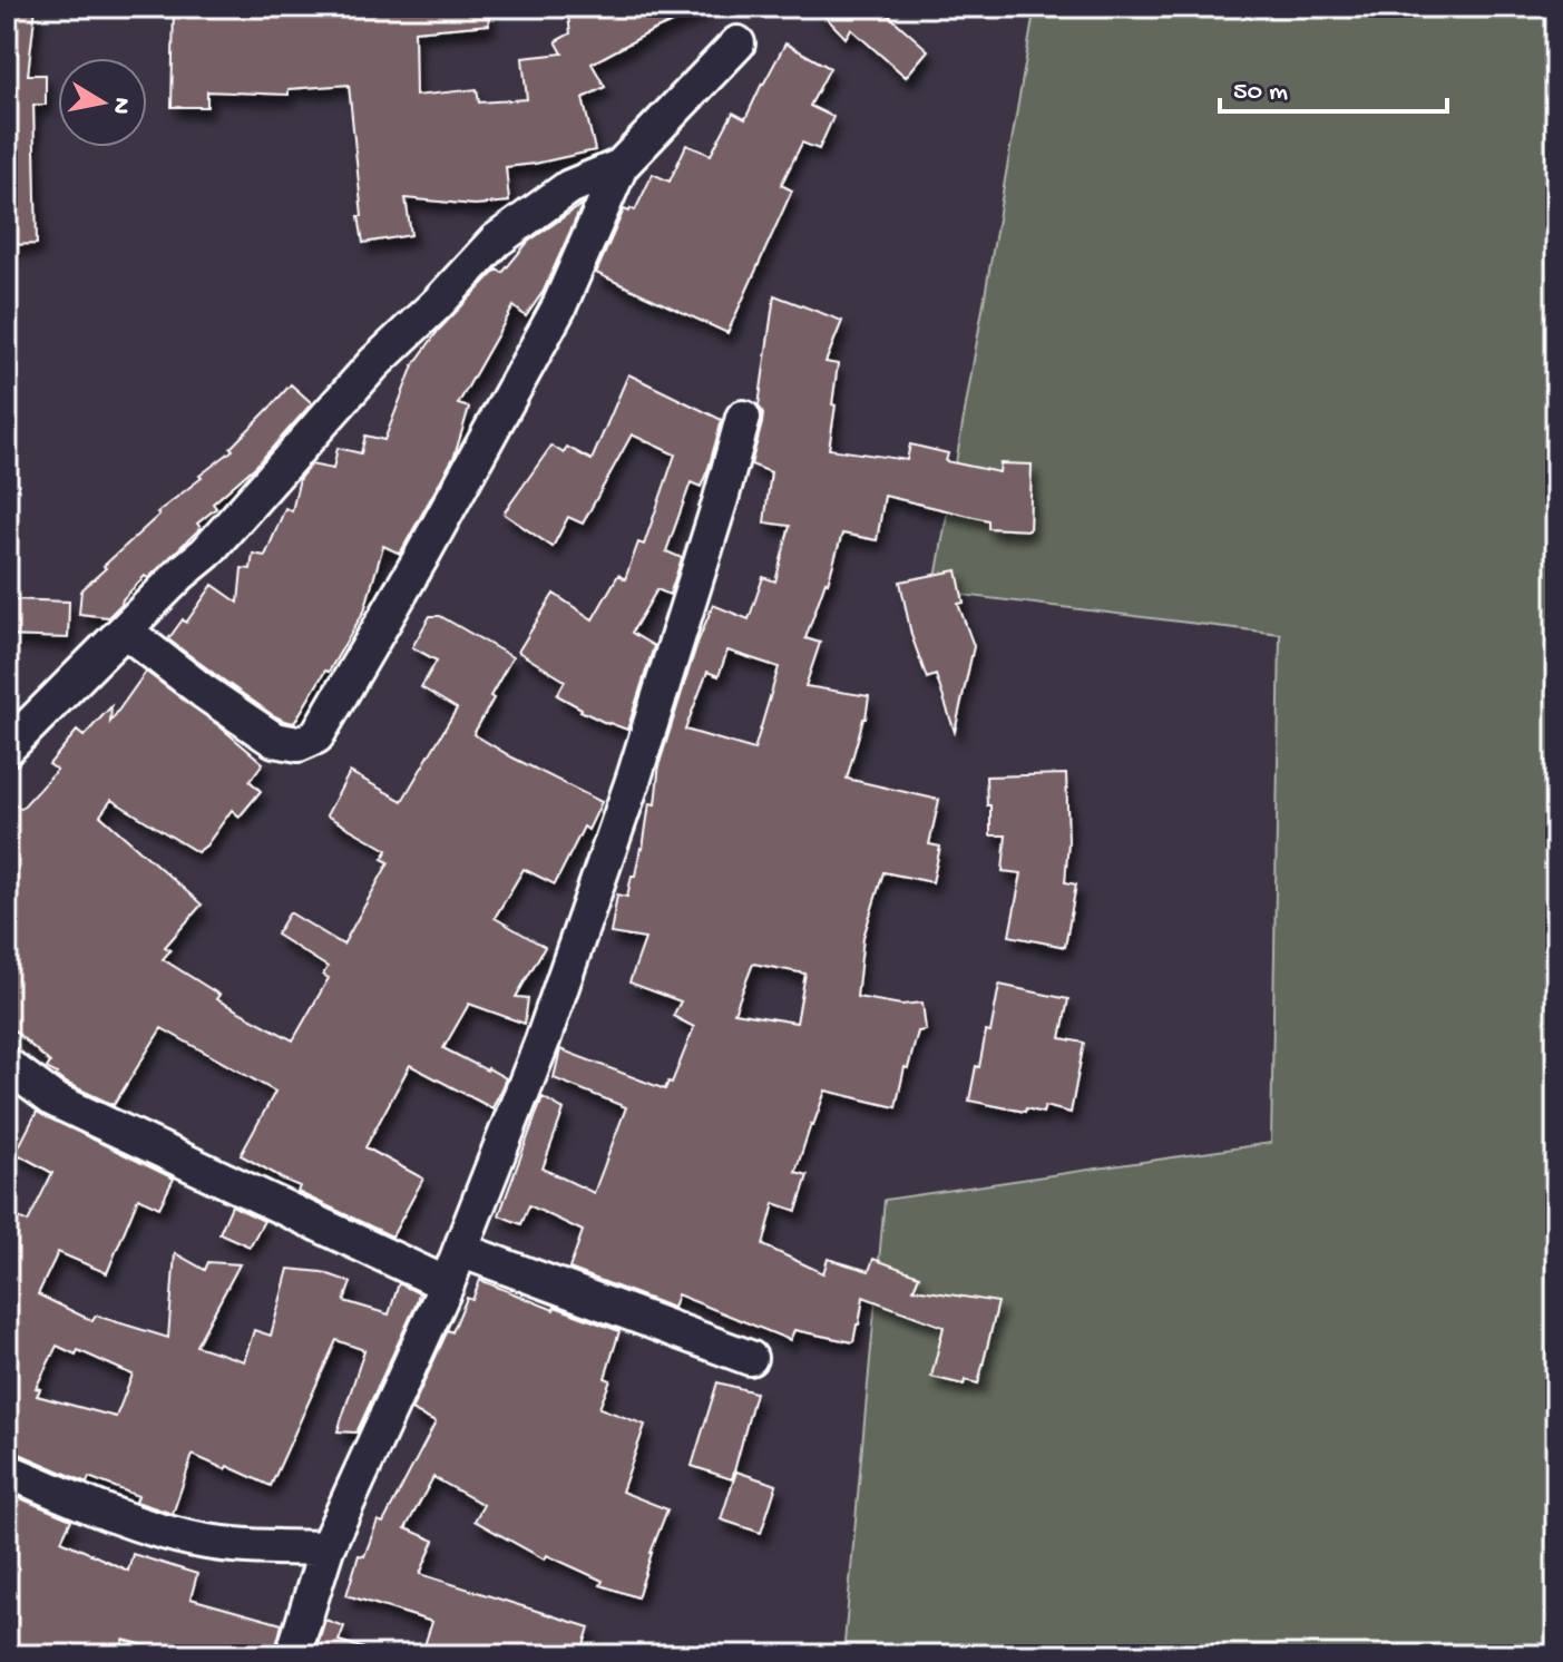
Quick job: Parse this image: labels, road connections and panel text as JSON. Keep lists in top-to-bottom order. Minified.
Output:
{"scale_bar":"50 m","north":"right"}
